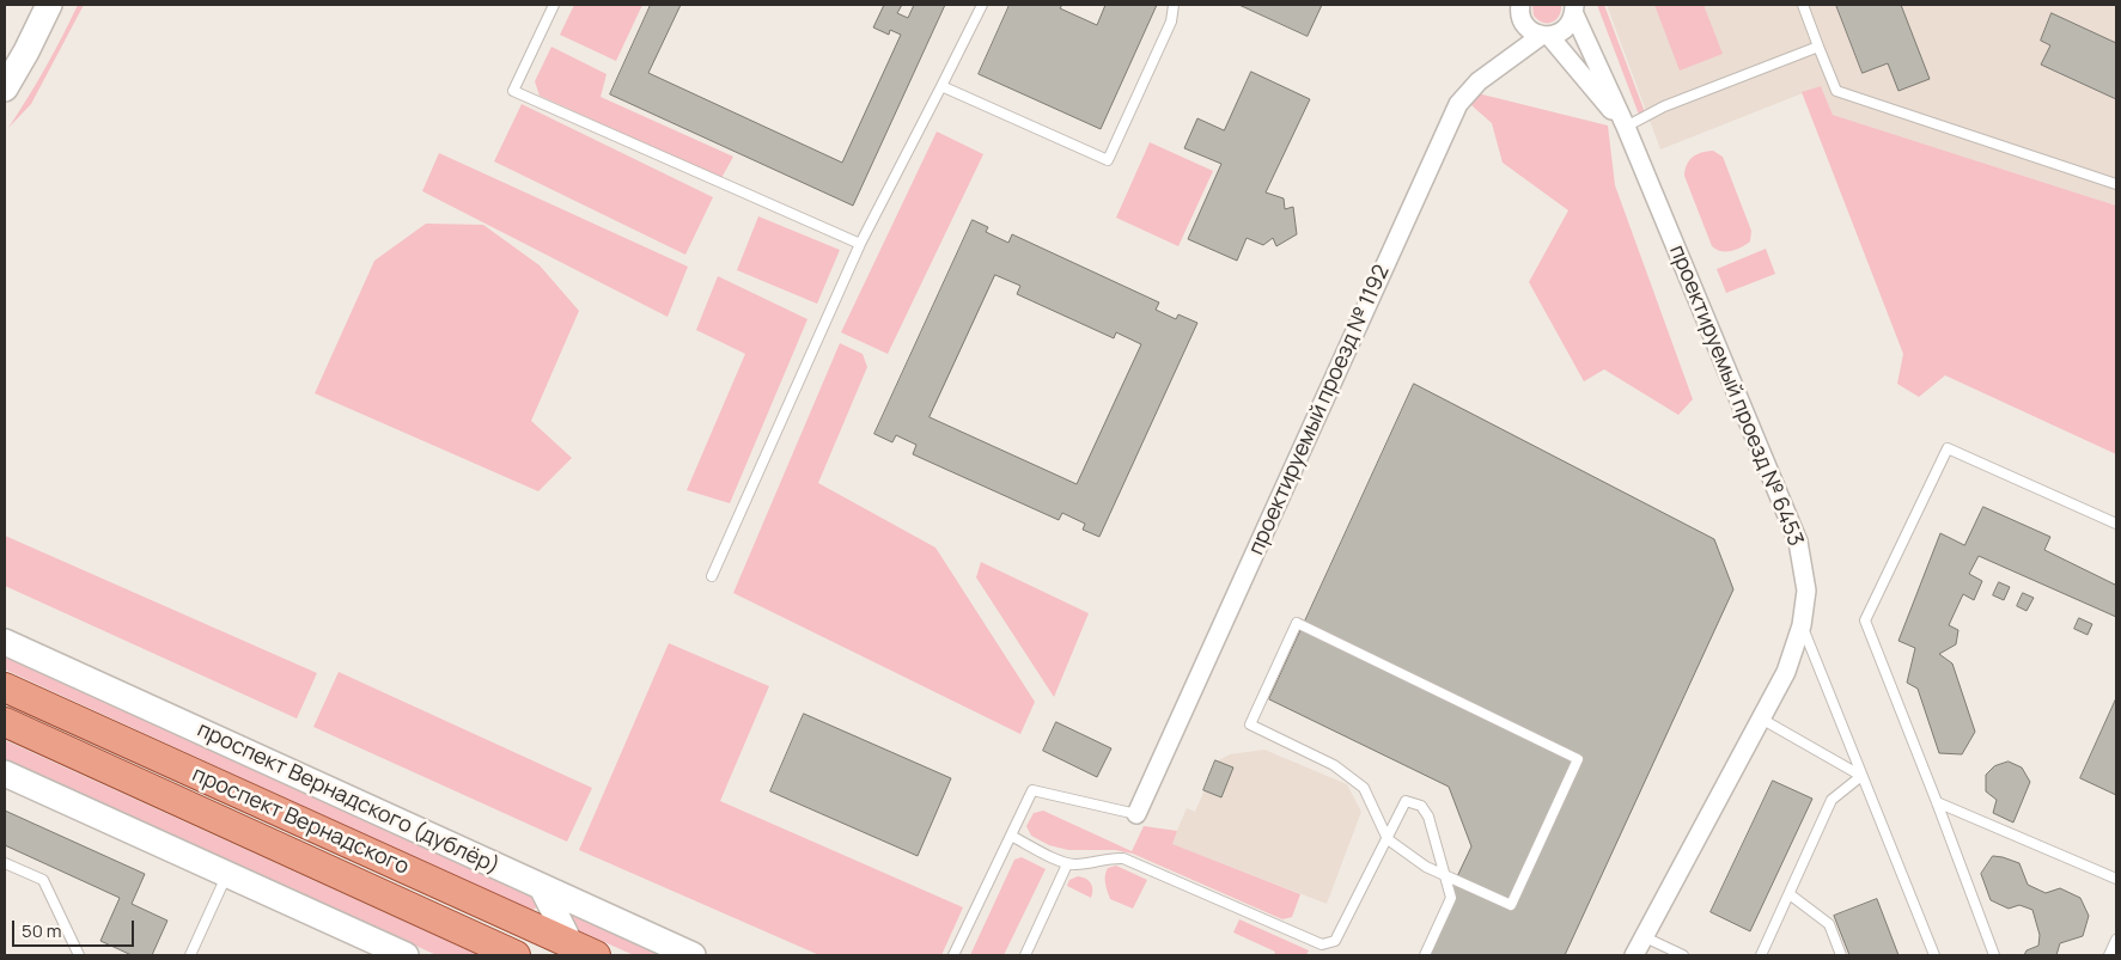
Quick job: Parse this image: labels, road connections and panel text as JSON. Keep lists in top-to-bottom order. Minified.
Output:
{"streets":{"main road":["проспект Вернадского"],"street":["проектируемый проезд № 6453","проектируемый проезд № 1192","проспект Вернадского (дублёр)"]},"crossings":[["проектируемый проезд № 6453","проектируемый проезд № 1192"]],"scale_bar":"50 m"}
